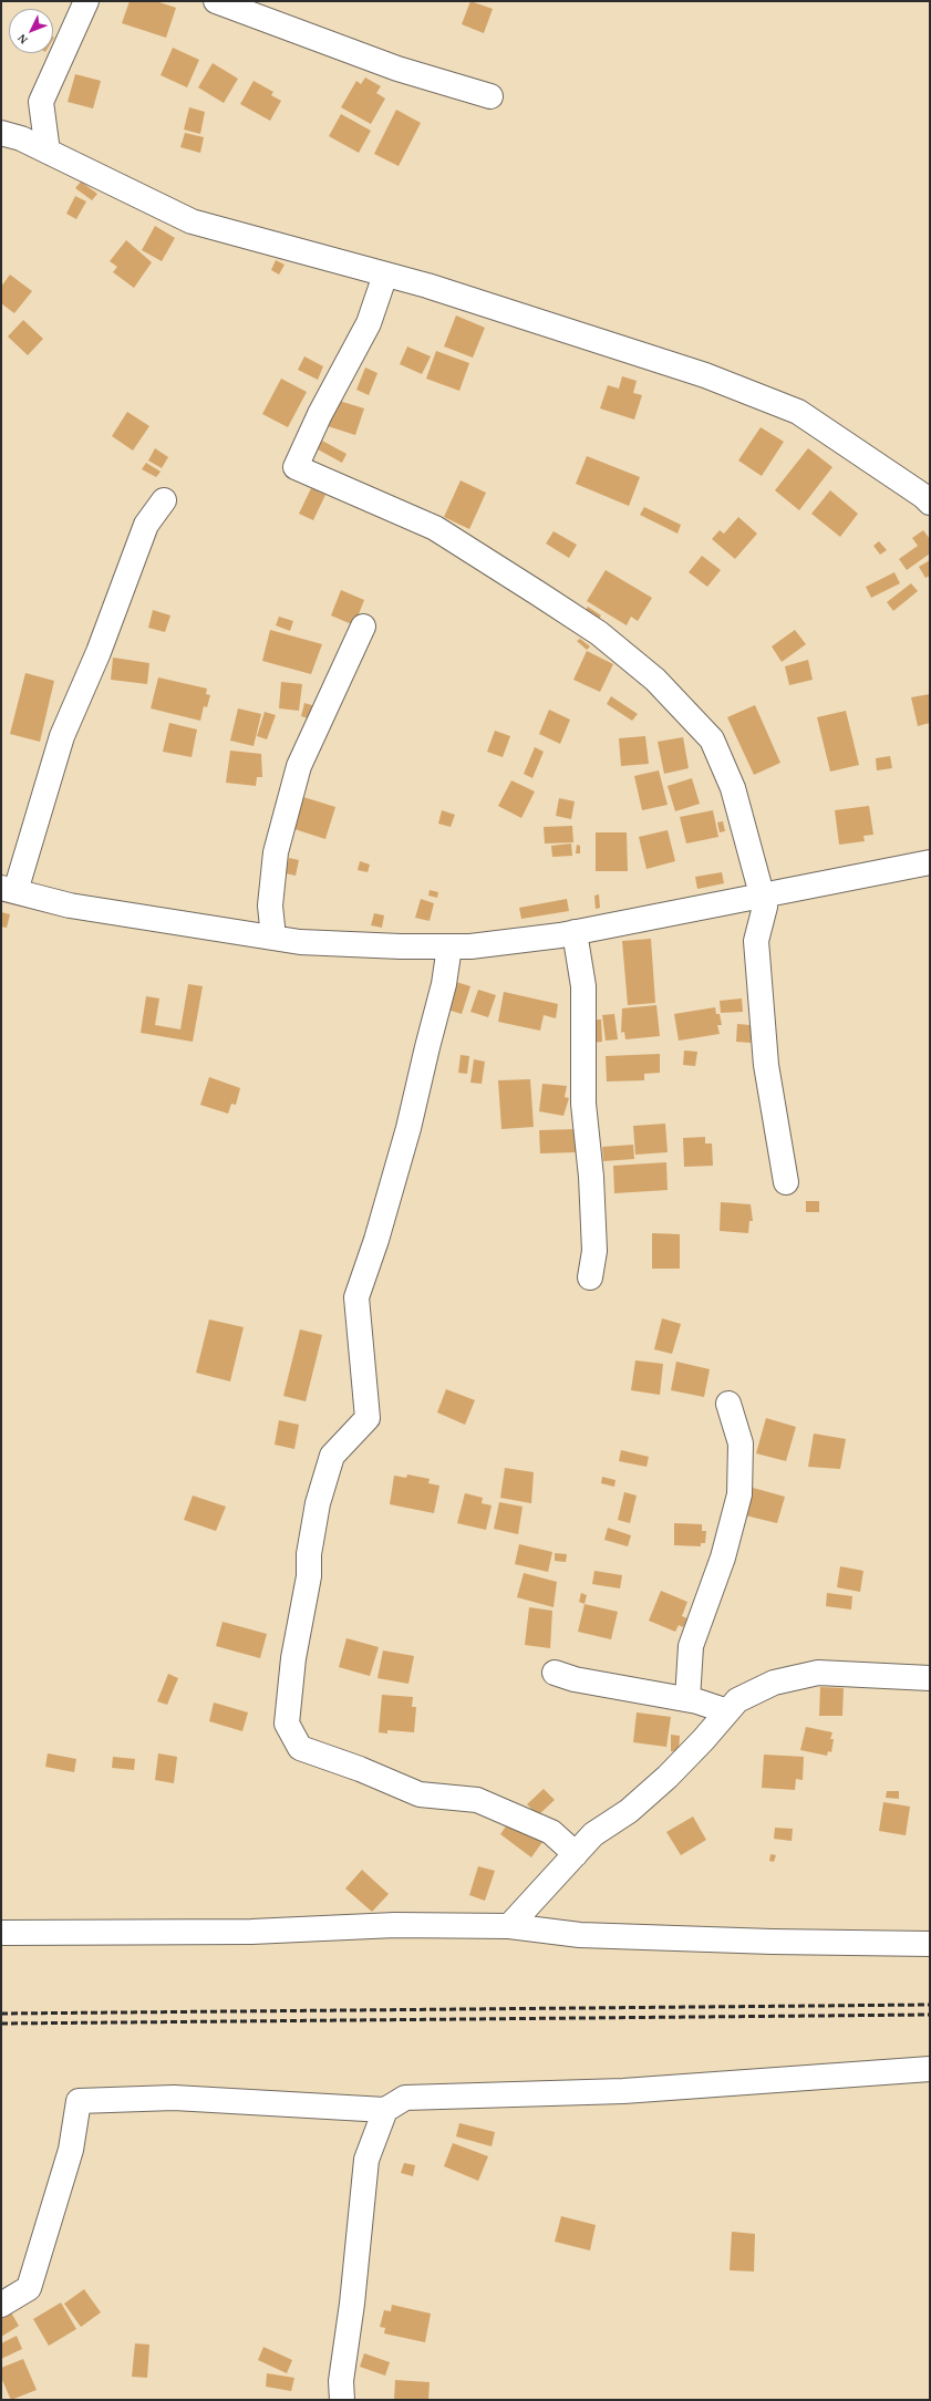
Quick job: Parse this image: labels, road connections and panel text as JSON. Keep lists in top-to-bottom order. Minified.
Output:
{"north":"bottom left"}
